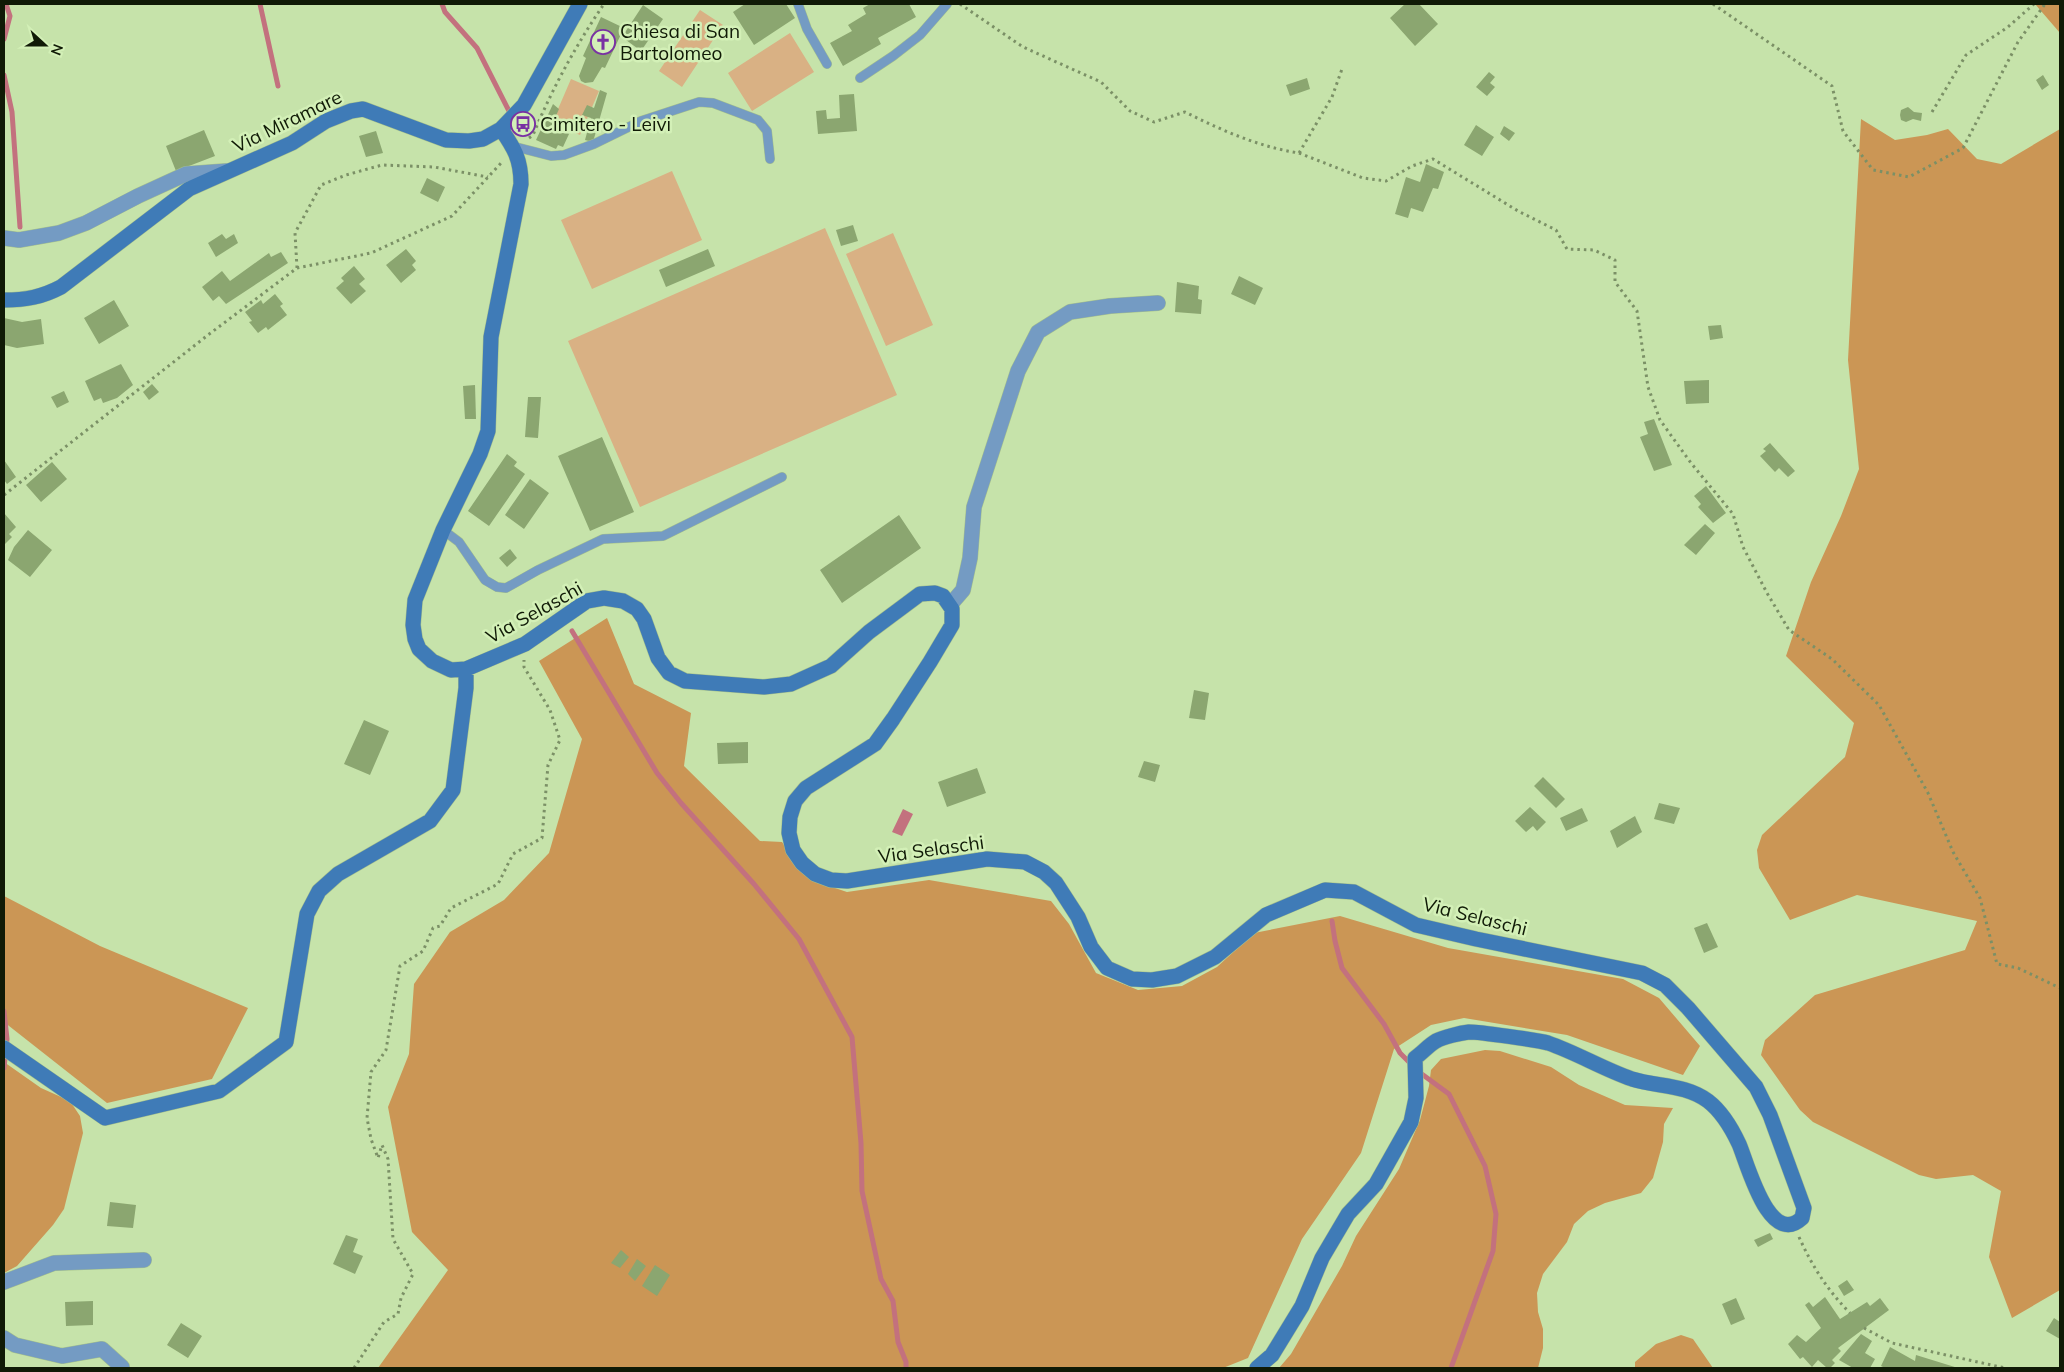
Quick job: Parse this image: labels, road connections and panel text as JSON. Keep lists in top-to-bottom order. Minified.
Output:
{"streets":{"street":["Via Miramare","Via Selaschi"]},"places":{"church":["Chiesa di San Bartolomeo"],"bus stop":["Cimitero - Leivi"]},"north":"right"}
